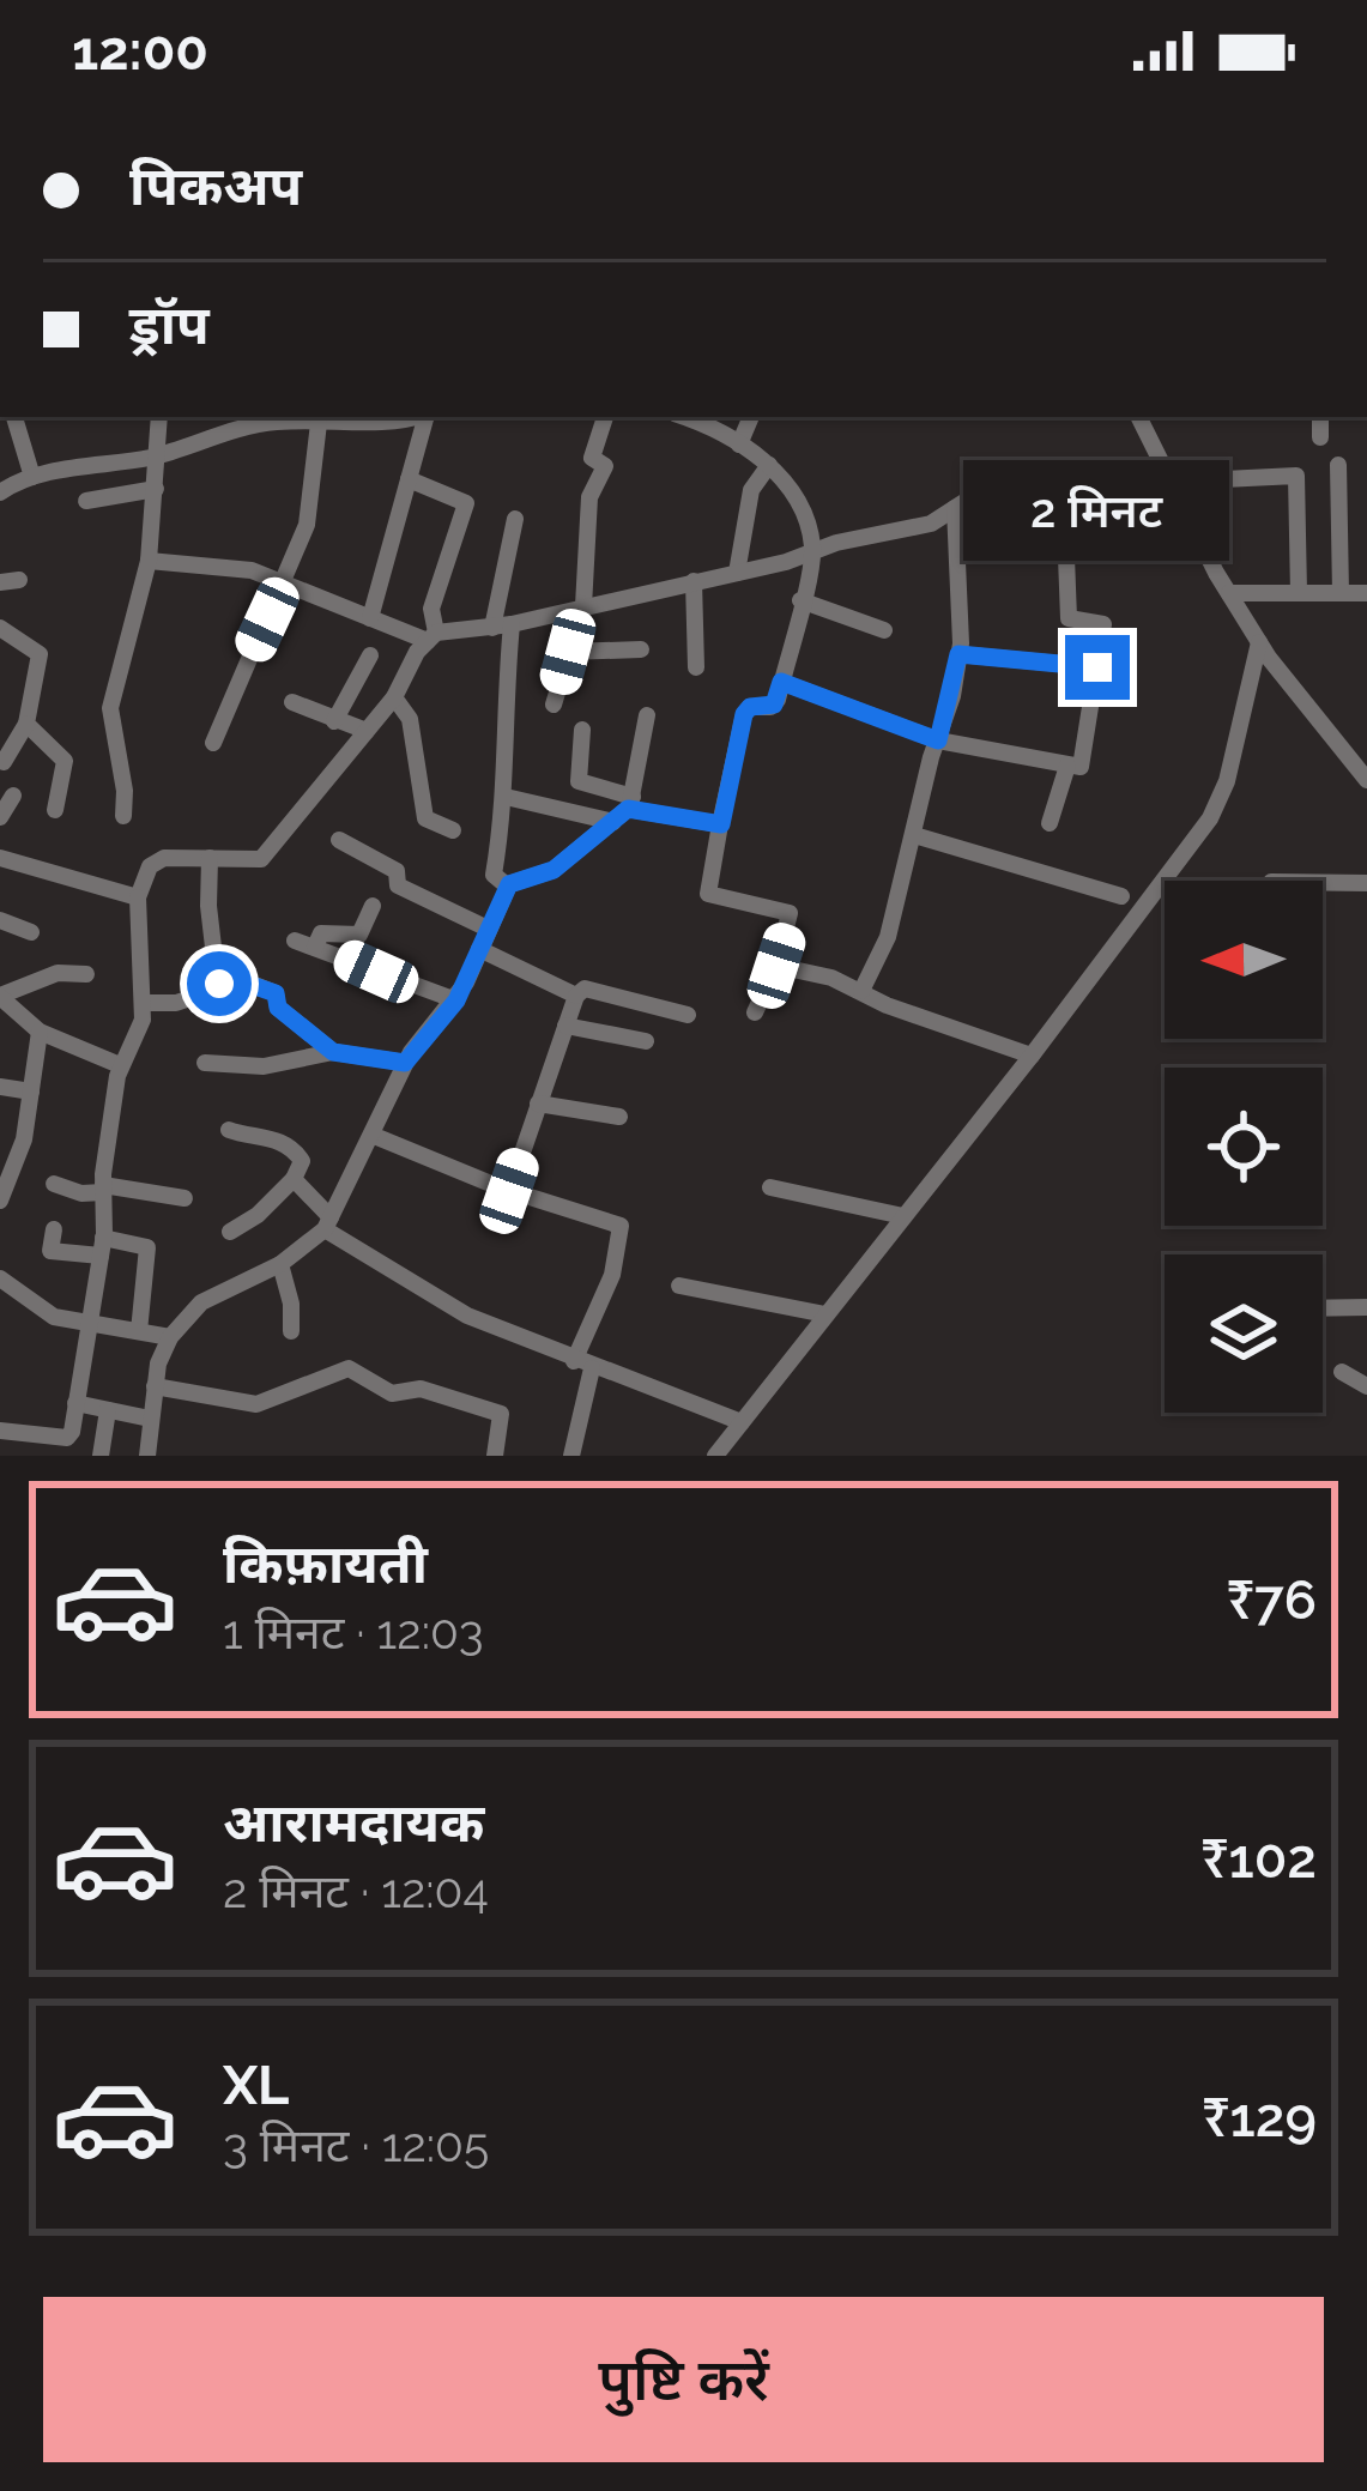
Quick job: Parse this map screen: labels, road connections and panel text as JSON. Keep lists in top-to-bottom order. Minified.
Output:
{"north":"left","page":{"status":"12:00","banner":["पिकअप","ड्रॉप"],"bubble":"2 मिनट","list":[{"name":"किफ़ायती","note":"1 मिनट · 12:03","value":"₹76"},{"name":"आरामदायक","note":"2 मिनट · 12:04","value":"₹102"},{"name":"XL","note":"3 मिनट · 12:05","value":"₹129"}],"buttons":"पुष्टि करें"}}
